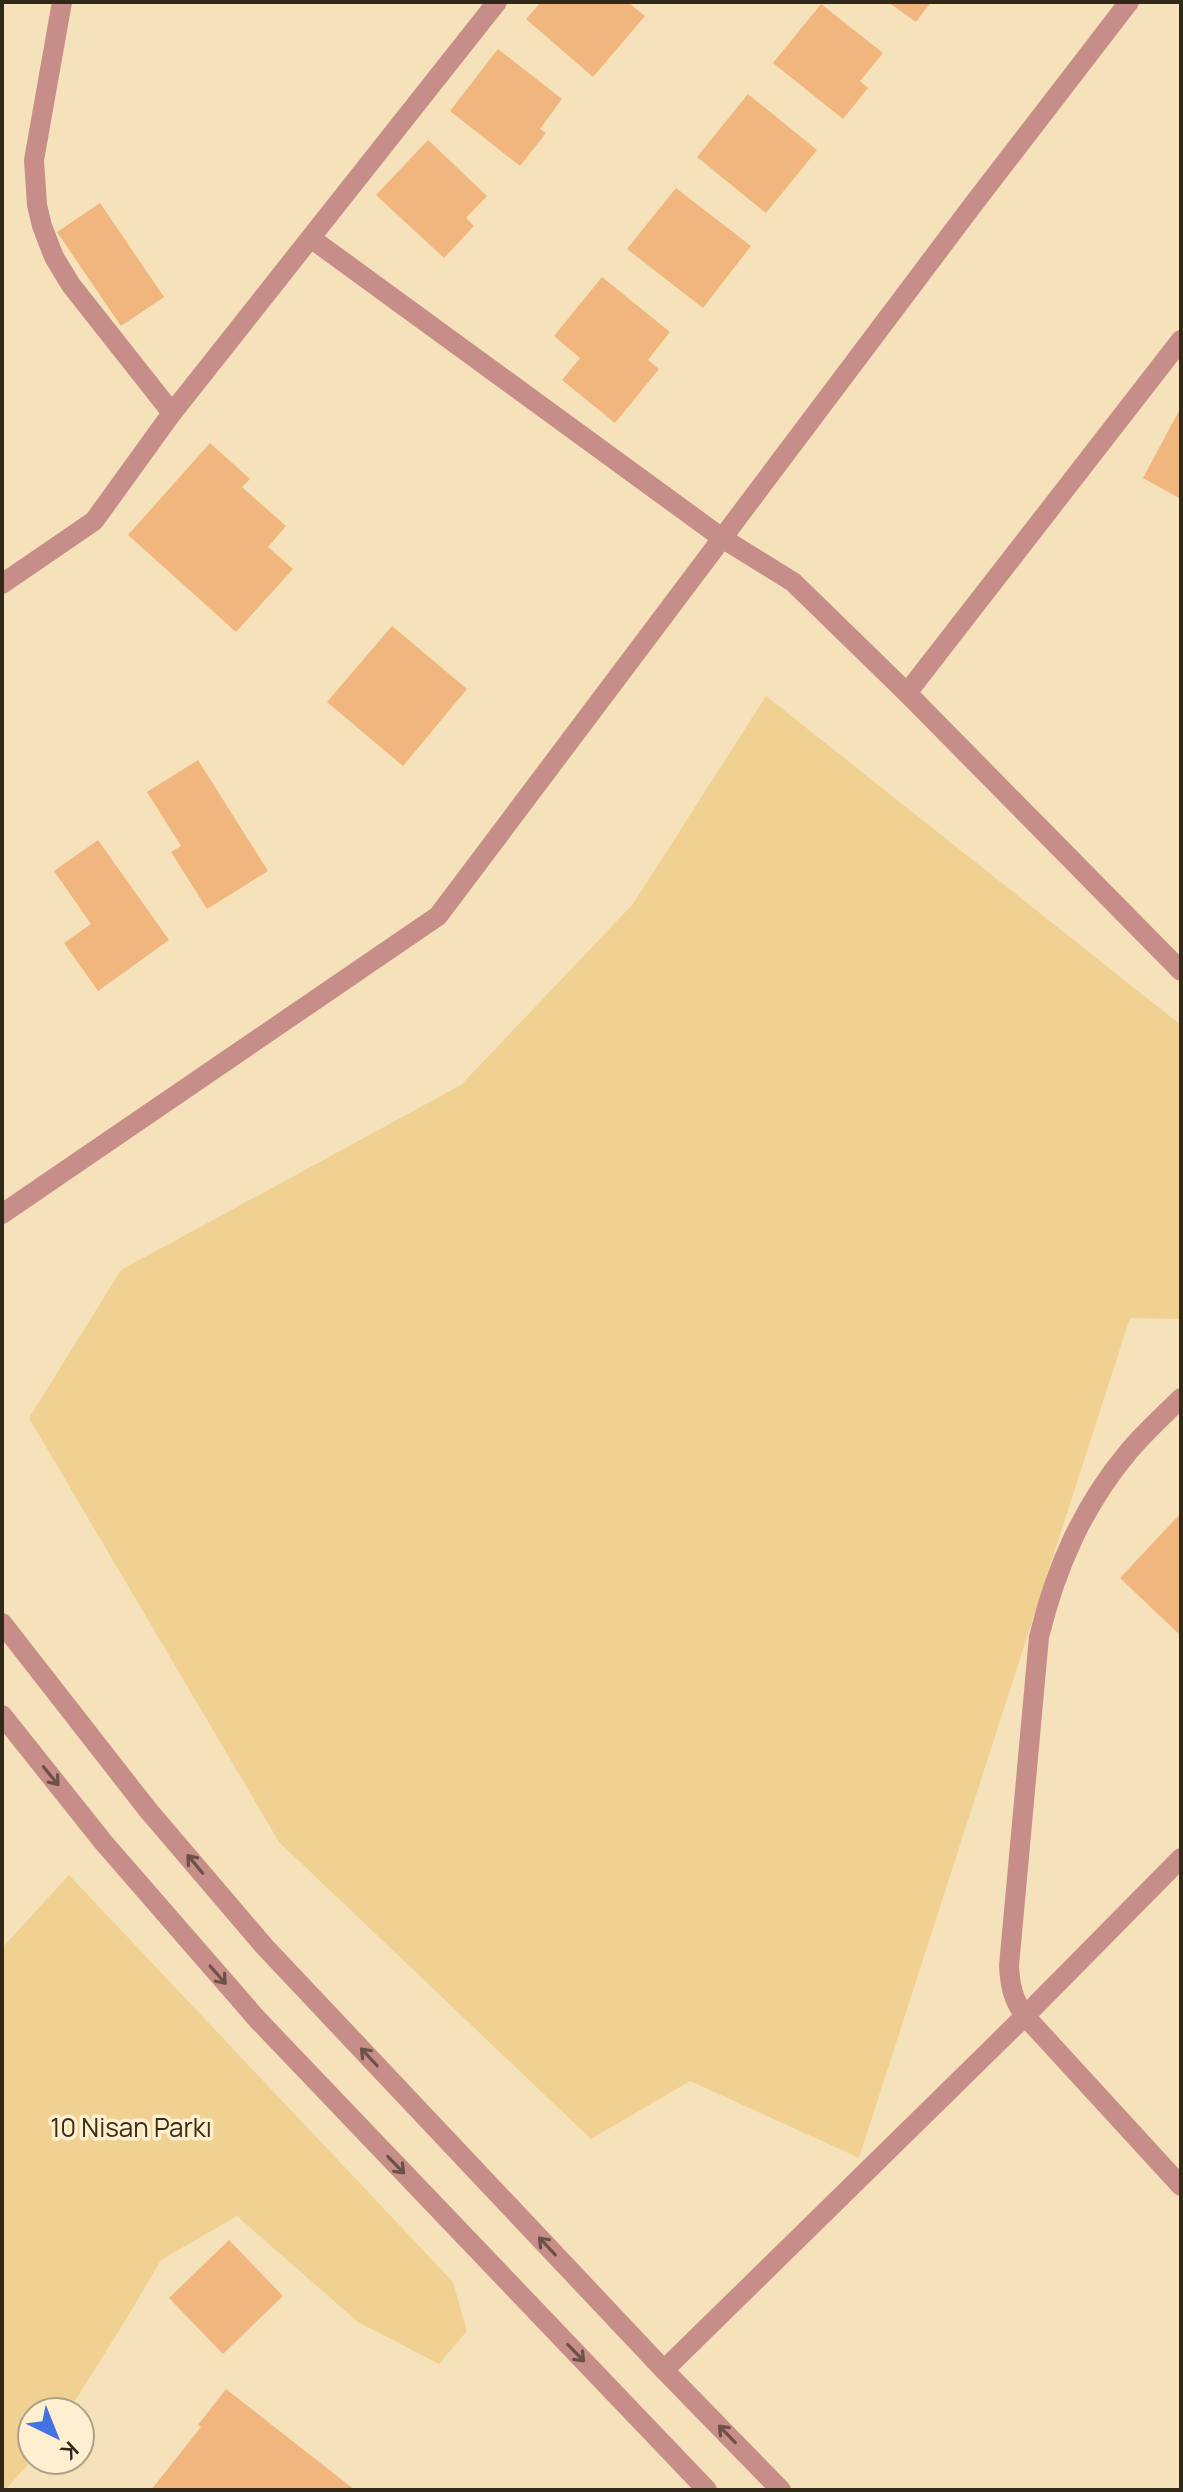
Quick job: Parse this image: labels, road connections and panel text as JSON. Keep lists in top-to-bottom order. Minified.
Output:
{"parks":["10 Nisan Parkı"],"north":"bottom right"}
